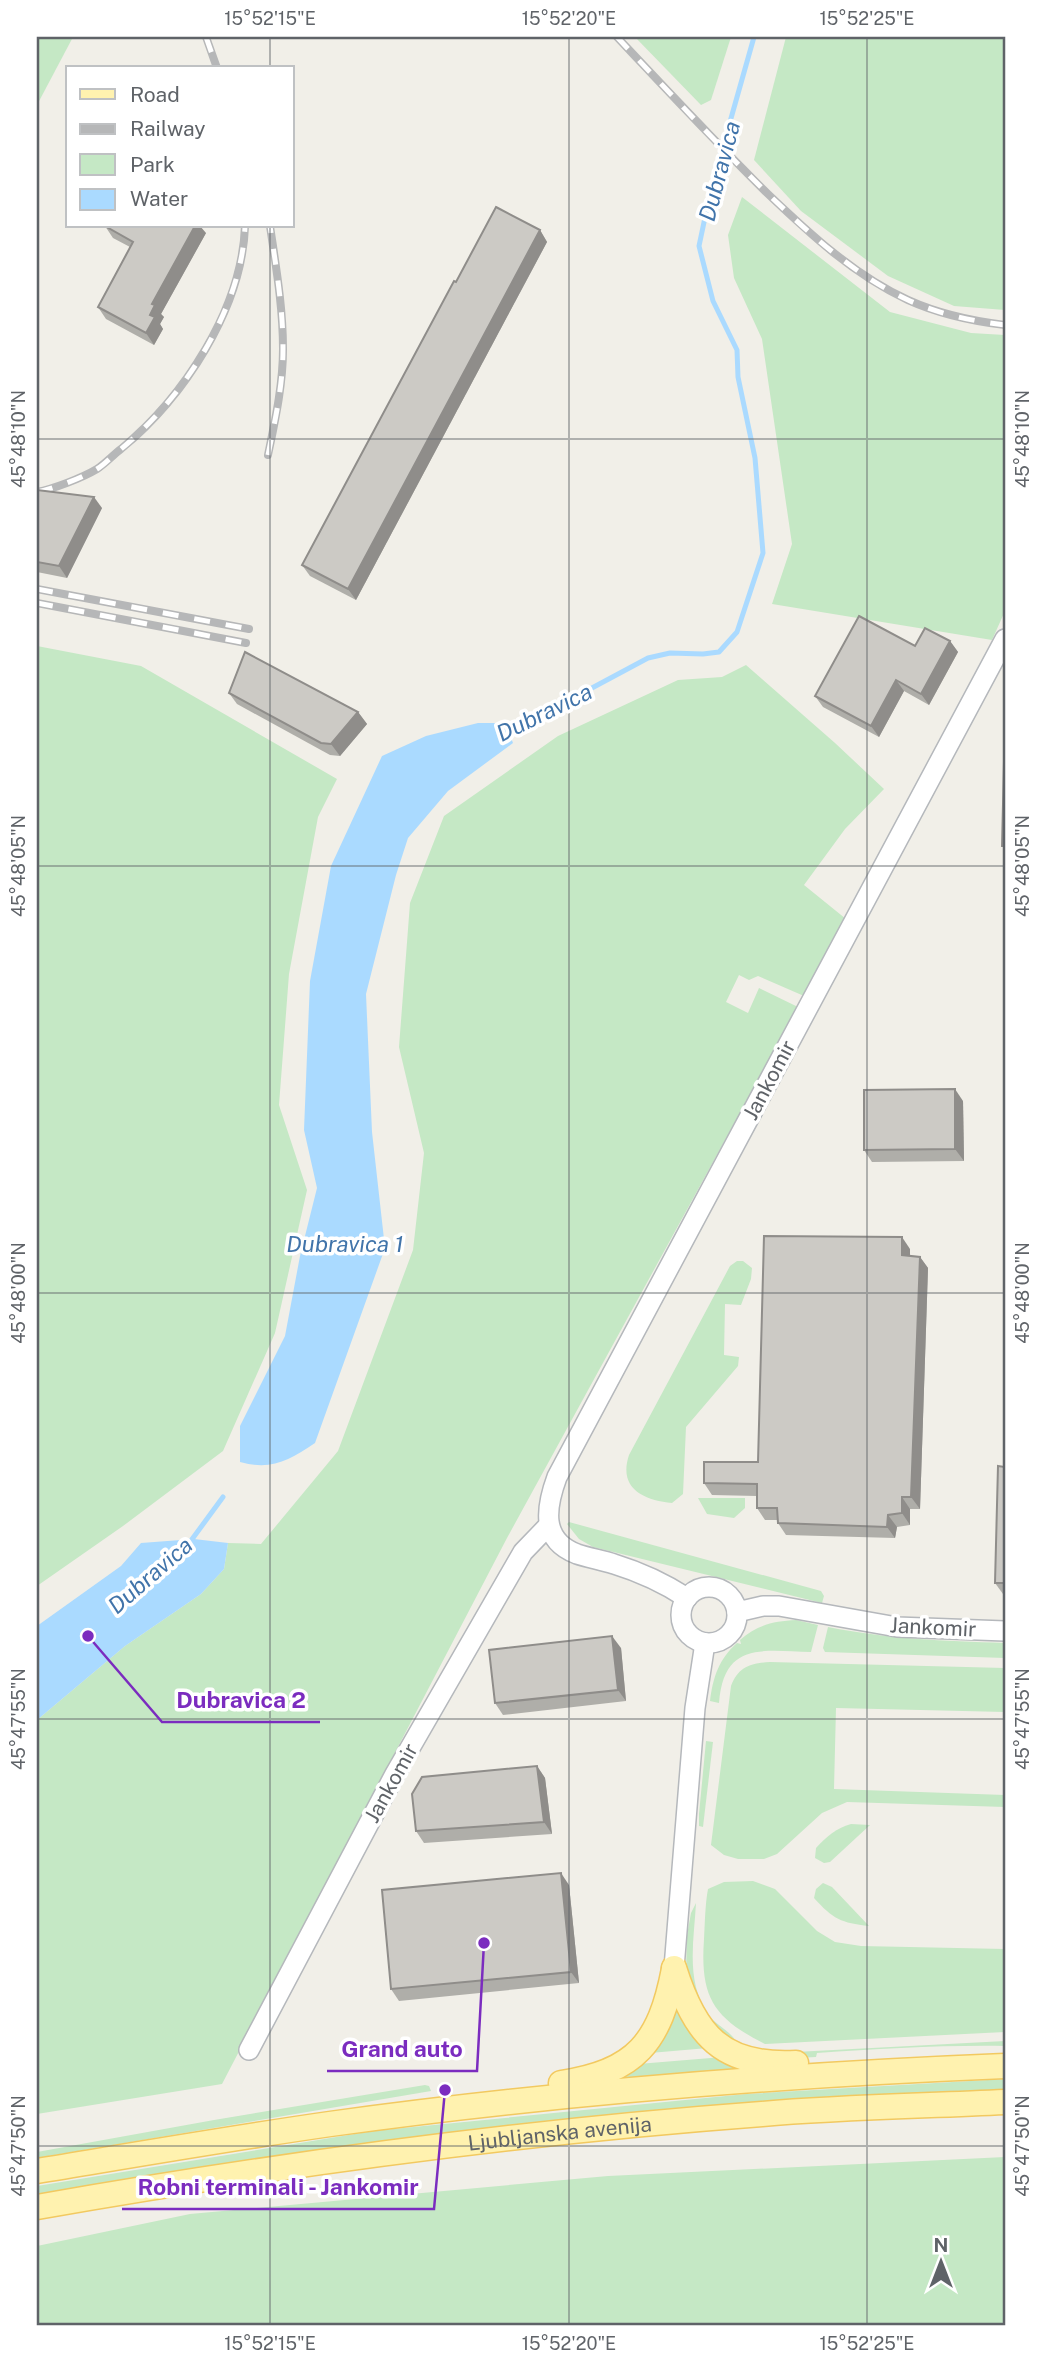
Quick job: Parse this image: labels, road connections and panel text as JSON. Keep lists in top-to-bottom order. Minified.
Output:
{"streets":{"main road":["Ljubljanska avenija"],"street":["Jankomir"]},"water":["Dubravica","Dubravica 1"],"places":["Dubravica 2","Grand auto","Robni terminali - Jankomir"],"legend":["Road","Railway","Park","Water"],"north":"top","coordinates":["15°52'15\"E","15°52'20\"E","15°52'25\"E","45°48'10\"N","45°48'05\"N","45°48'00\"N","45°47'55\"N","45°47'50\"N"]}
